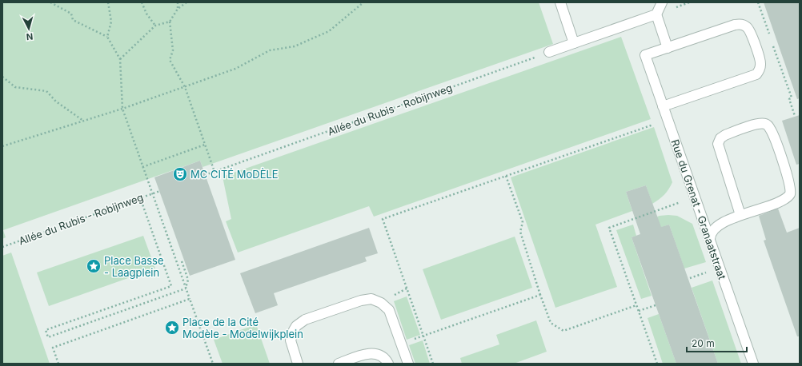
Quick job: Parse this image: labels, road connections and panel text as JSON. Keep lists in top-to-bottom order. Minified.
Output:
{"streets":{"street":["Rue du Grenat - Granaatstraat"],"path":["Allée du Rubis - Robijnweg"]},"places":{"theatre":["MC CITÉ MoDÈLE"],"place":["Place Basse - Laagplein","Place de la Cité Modèle - Modelwijkplein"]},"scale_bar":"20 m","north":"bottom"}
